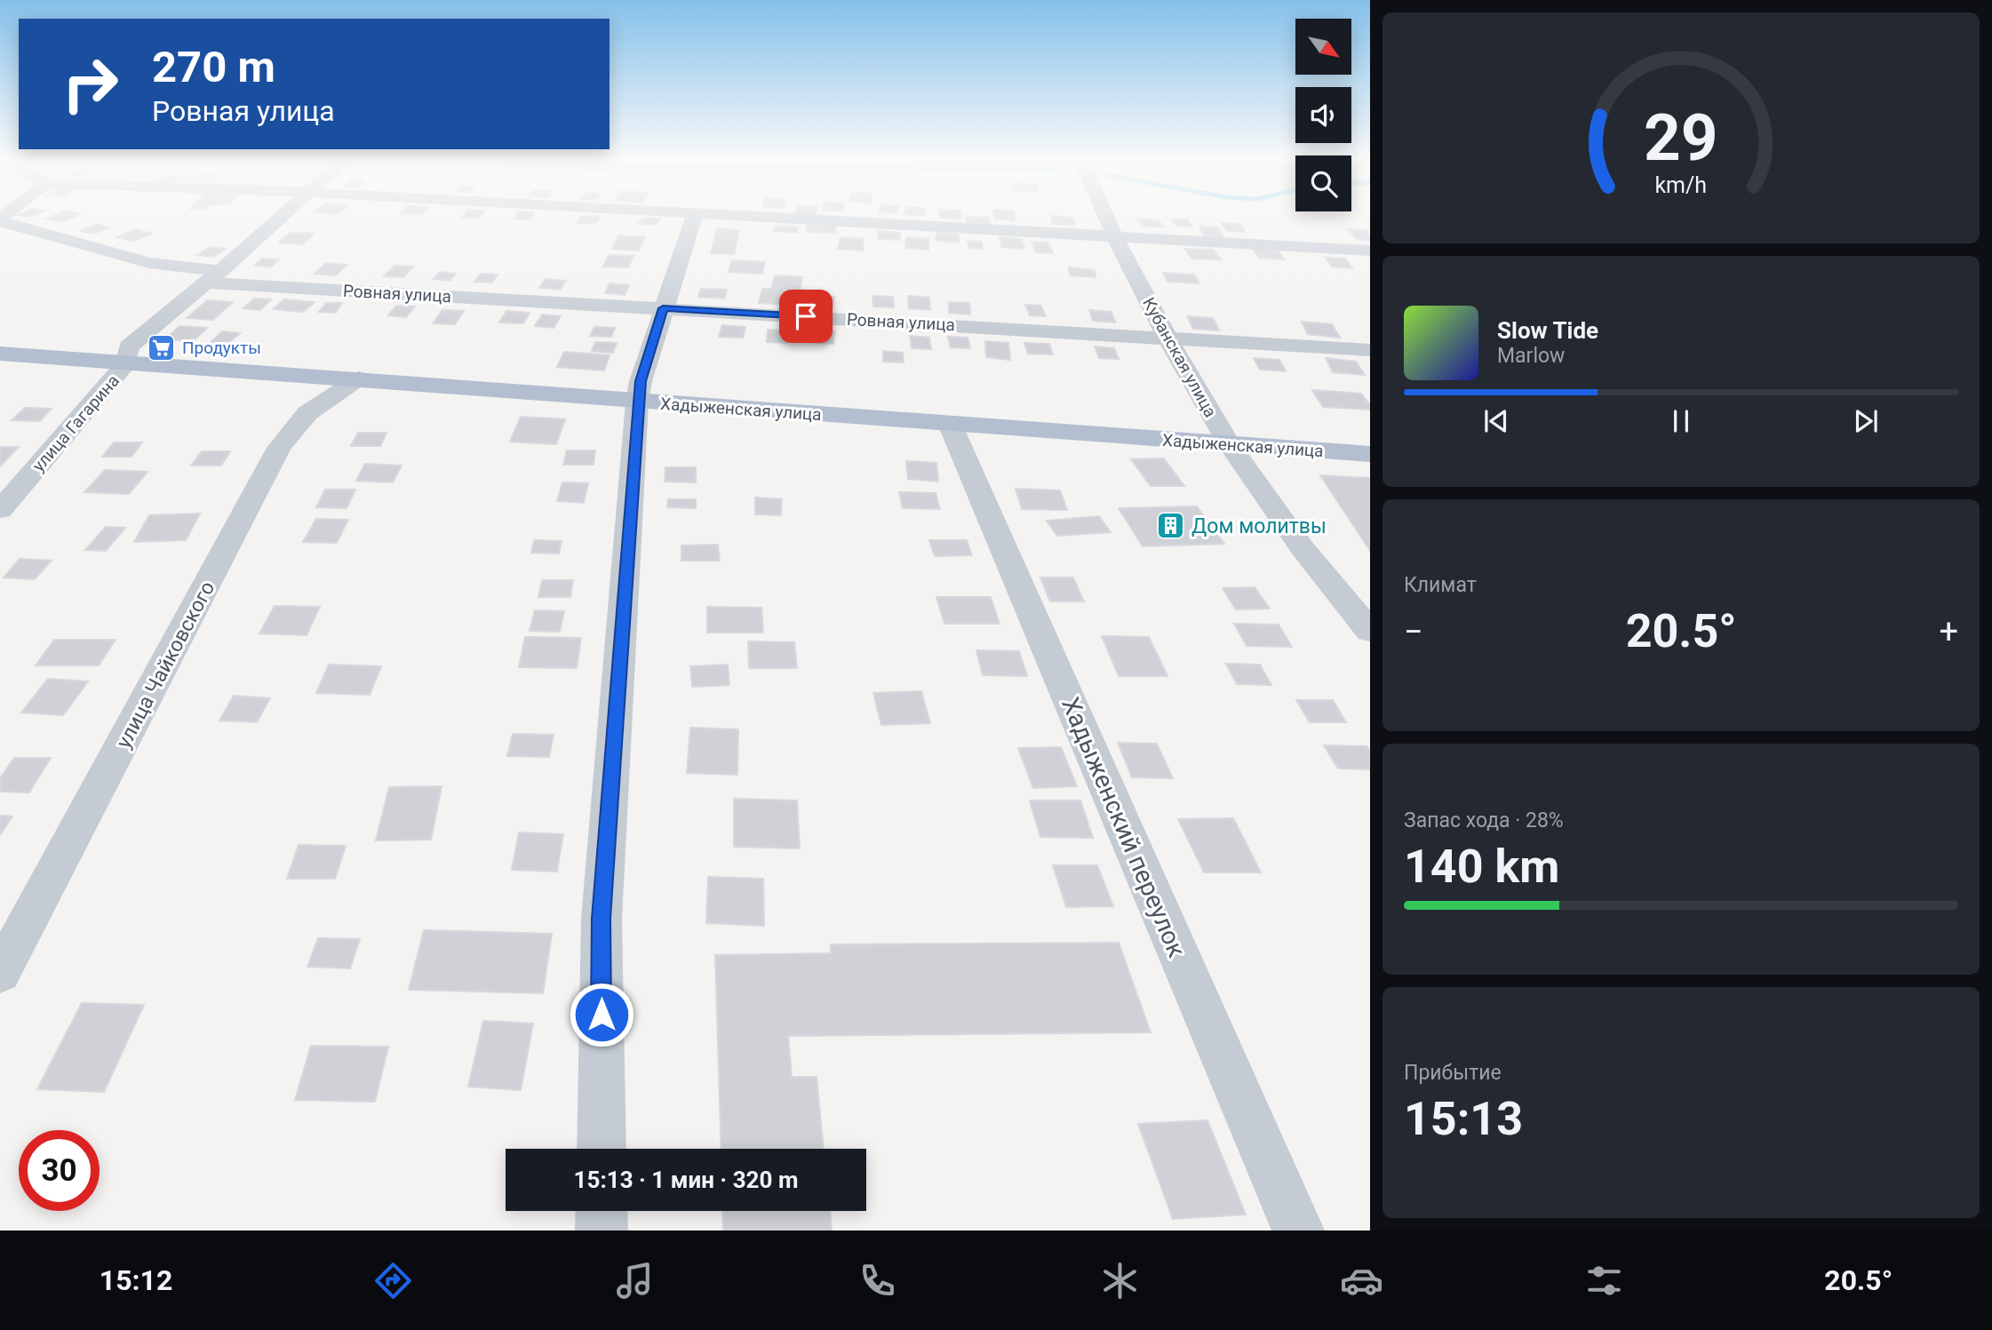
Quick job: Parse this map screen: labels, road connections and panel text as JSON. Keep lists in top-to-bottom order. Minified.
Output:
{"streets":{"main road":["Хадыженская улица"],"street":["Ровная улица","Кубанская улица","улица Гагарина","улица Чайковского","Хадыженский переулок"]},"crossings":[["Ровная улица","Кубанская улица"],["Ровная улица","улица Гагарина"],["Кубанская улица","Хадыженская улица"],["Хадыженская улица","улица Гагарина"],["Хадыженская улица","улица Чайковского"],["Хадыженская улица","Хадыженский переулок"]],"places":{"supermarket":["Продукты"],"building":["Дом молитвы"]},"north":"bottom right","page":{"turn":["270 m","Ровная улица"],"song":["Slow Tide","Marlow"],"tile":["Климат",["Запас хода · 28%","140 km"],["Прибытие","15:13"]],"heat":["−","20.5°","+"],"limit":"30","trip":"15:13 · 1 мин · 320 m","tabs":["15:12","20.5°"],"gauge":["29","km/h"]}}
